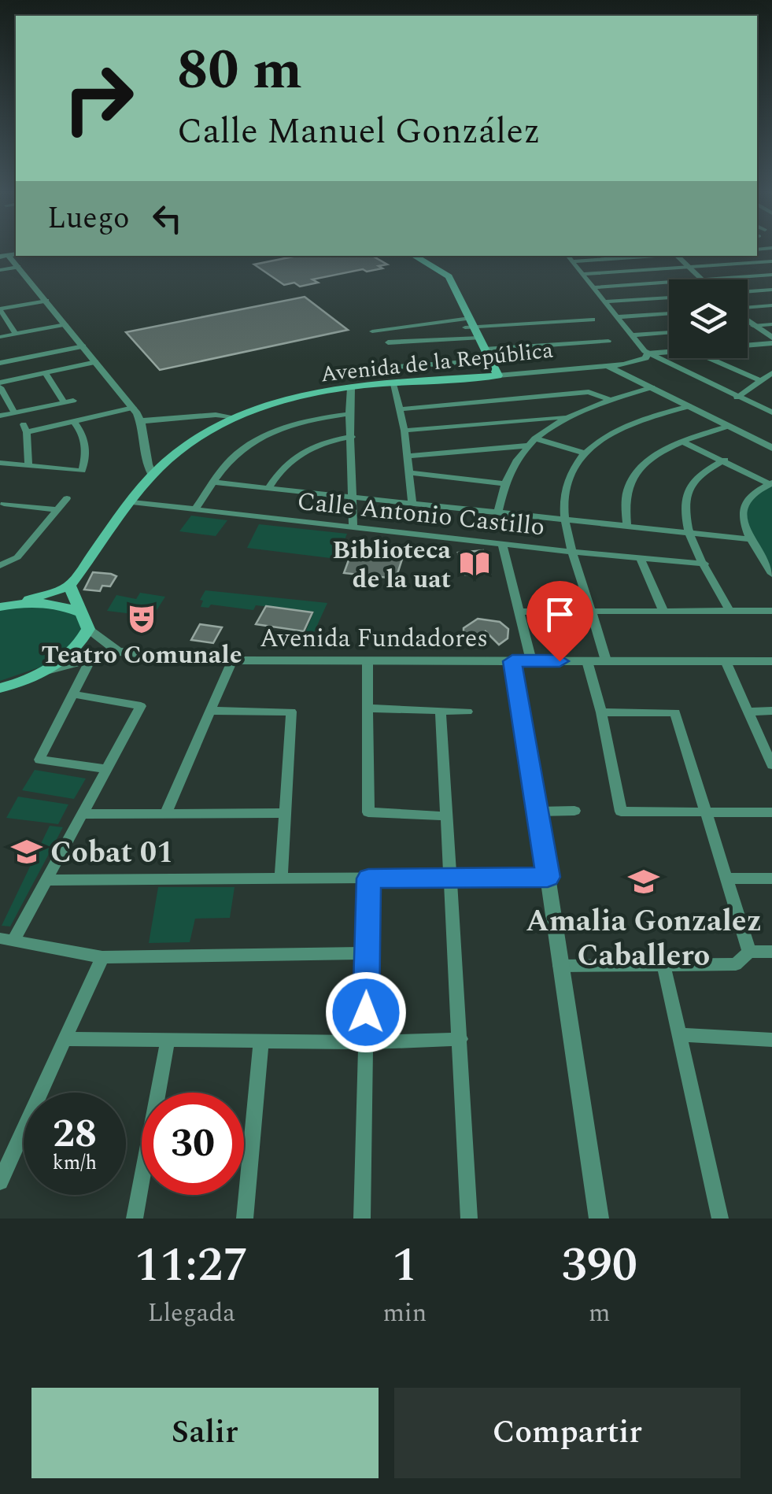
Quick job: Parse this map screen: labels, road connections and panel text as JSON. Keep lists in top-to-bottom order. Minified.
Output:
{"streets":{"main road":["Avenida de la República"],"street":["Calle Antonio Castillo","Avenida Fundadores"]},"crossings":[["Avenida de la República","Calle Antonio Castillo"]],"places":{"library":["Biblioteca de la uat"],"theatre":["Teatro Comunale"],"school or university":["Cobat 01","Amalia Gonzalez Caballero"]},"page":{"turn":["80 m","Calle Manuel González"],"then":"Luego","speed":"28 km/h","limit":"30","eta":["11:27","Llegada","1","min","390","m"],"buttons":["Salir","Compartir"]}}
